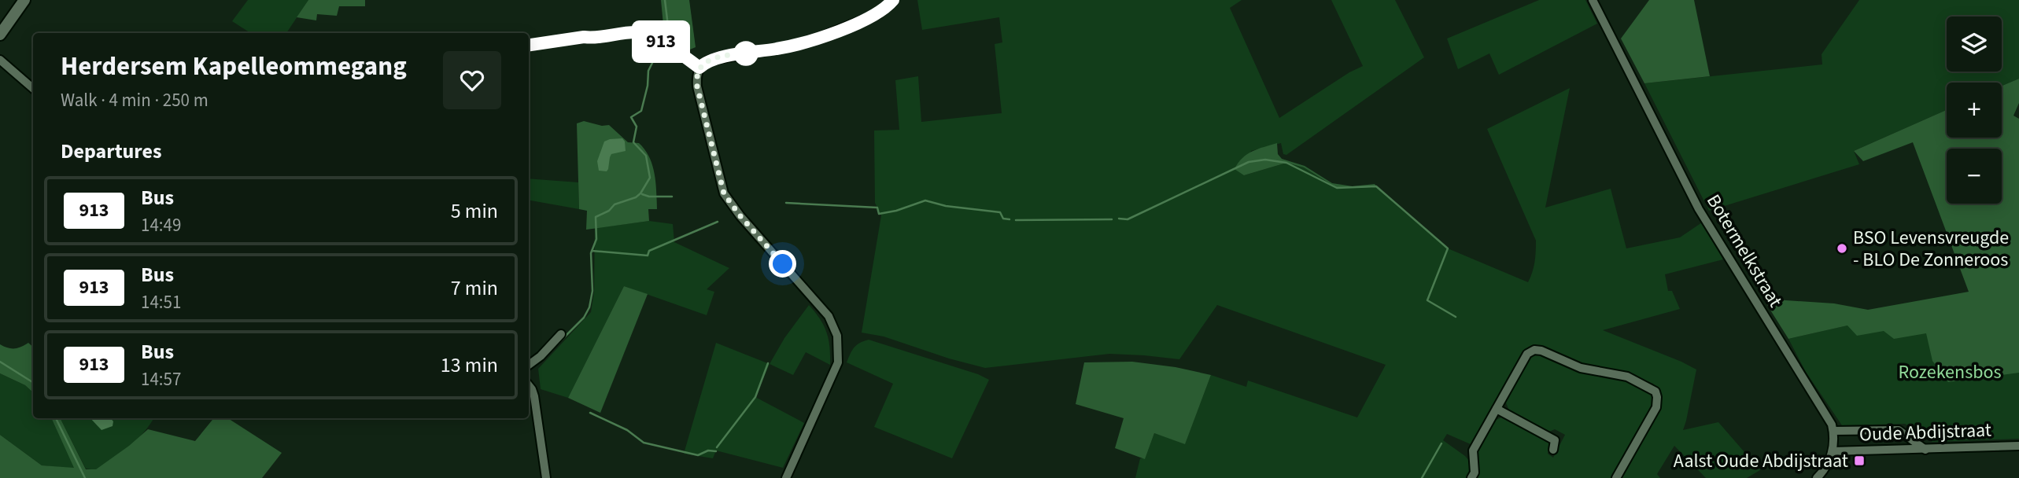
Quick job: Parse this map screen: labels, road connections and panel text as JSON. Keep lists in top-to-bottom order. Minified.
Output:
{"streets":{"street":["Botermelkstraat","Oude Abdijstraat"]},"parks":["Rozekensbos"],"places":{"other":["BSO Levensvreugde - BLO De Zonneroos"],"transit":["Aalst Oude Abdijstraat"]},"lines":["bus line 913"],"page":{"on_map":"913","map_buttons":["+","−"],"heading":[["Herdersem Kapelleommegang","Walk · 4 min · 250 m"],"Departures"],"list":[{"mark":"913","name":"Bus","note":"14:49","value":"5 min"},{"mark":"913","name":"Bus","note":"14:51","value":"7 min"},{"mark":"913","name":"Bus","note":"14:57","value":"13 min"}]}}
